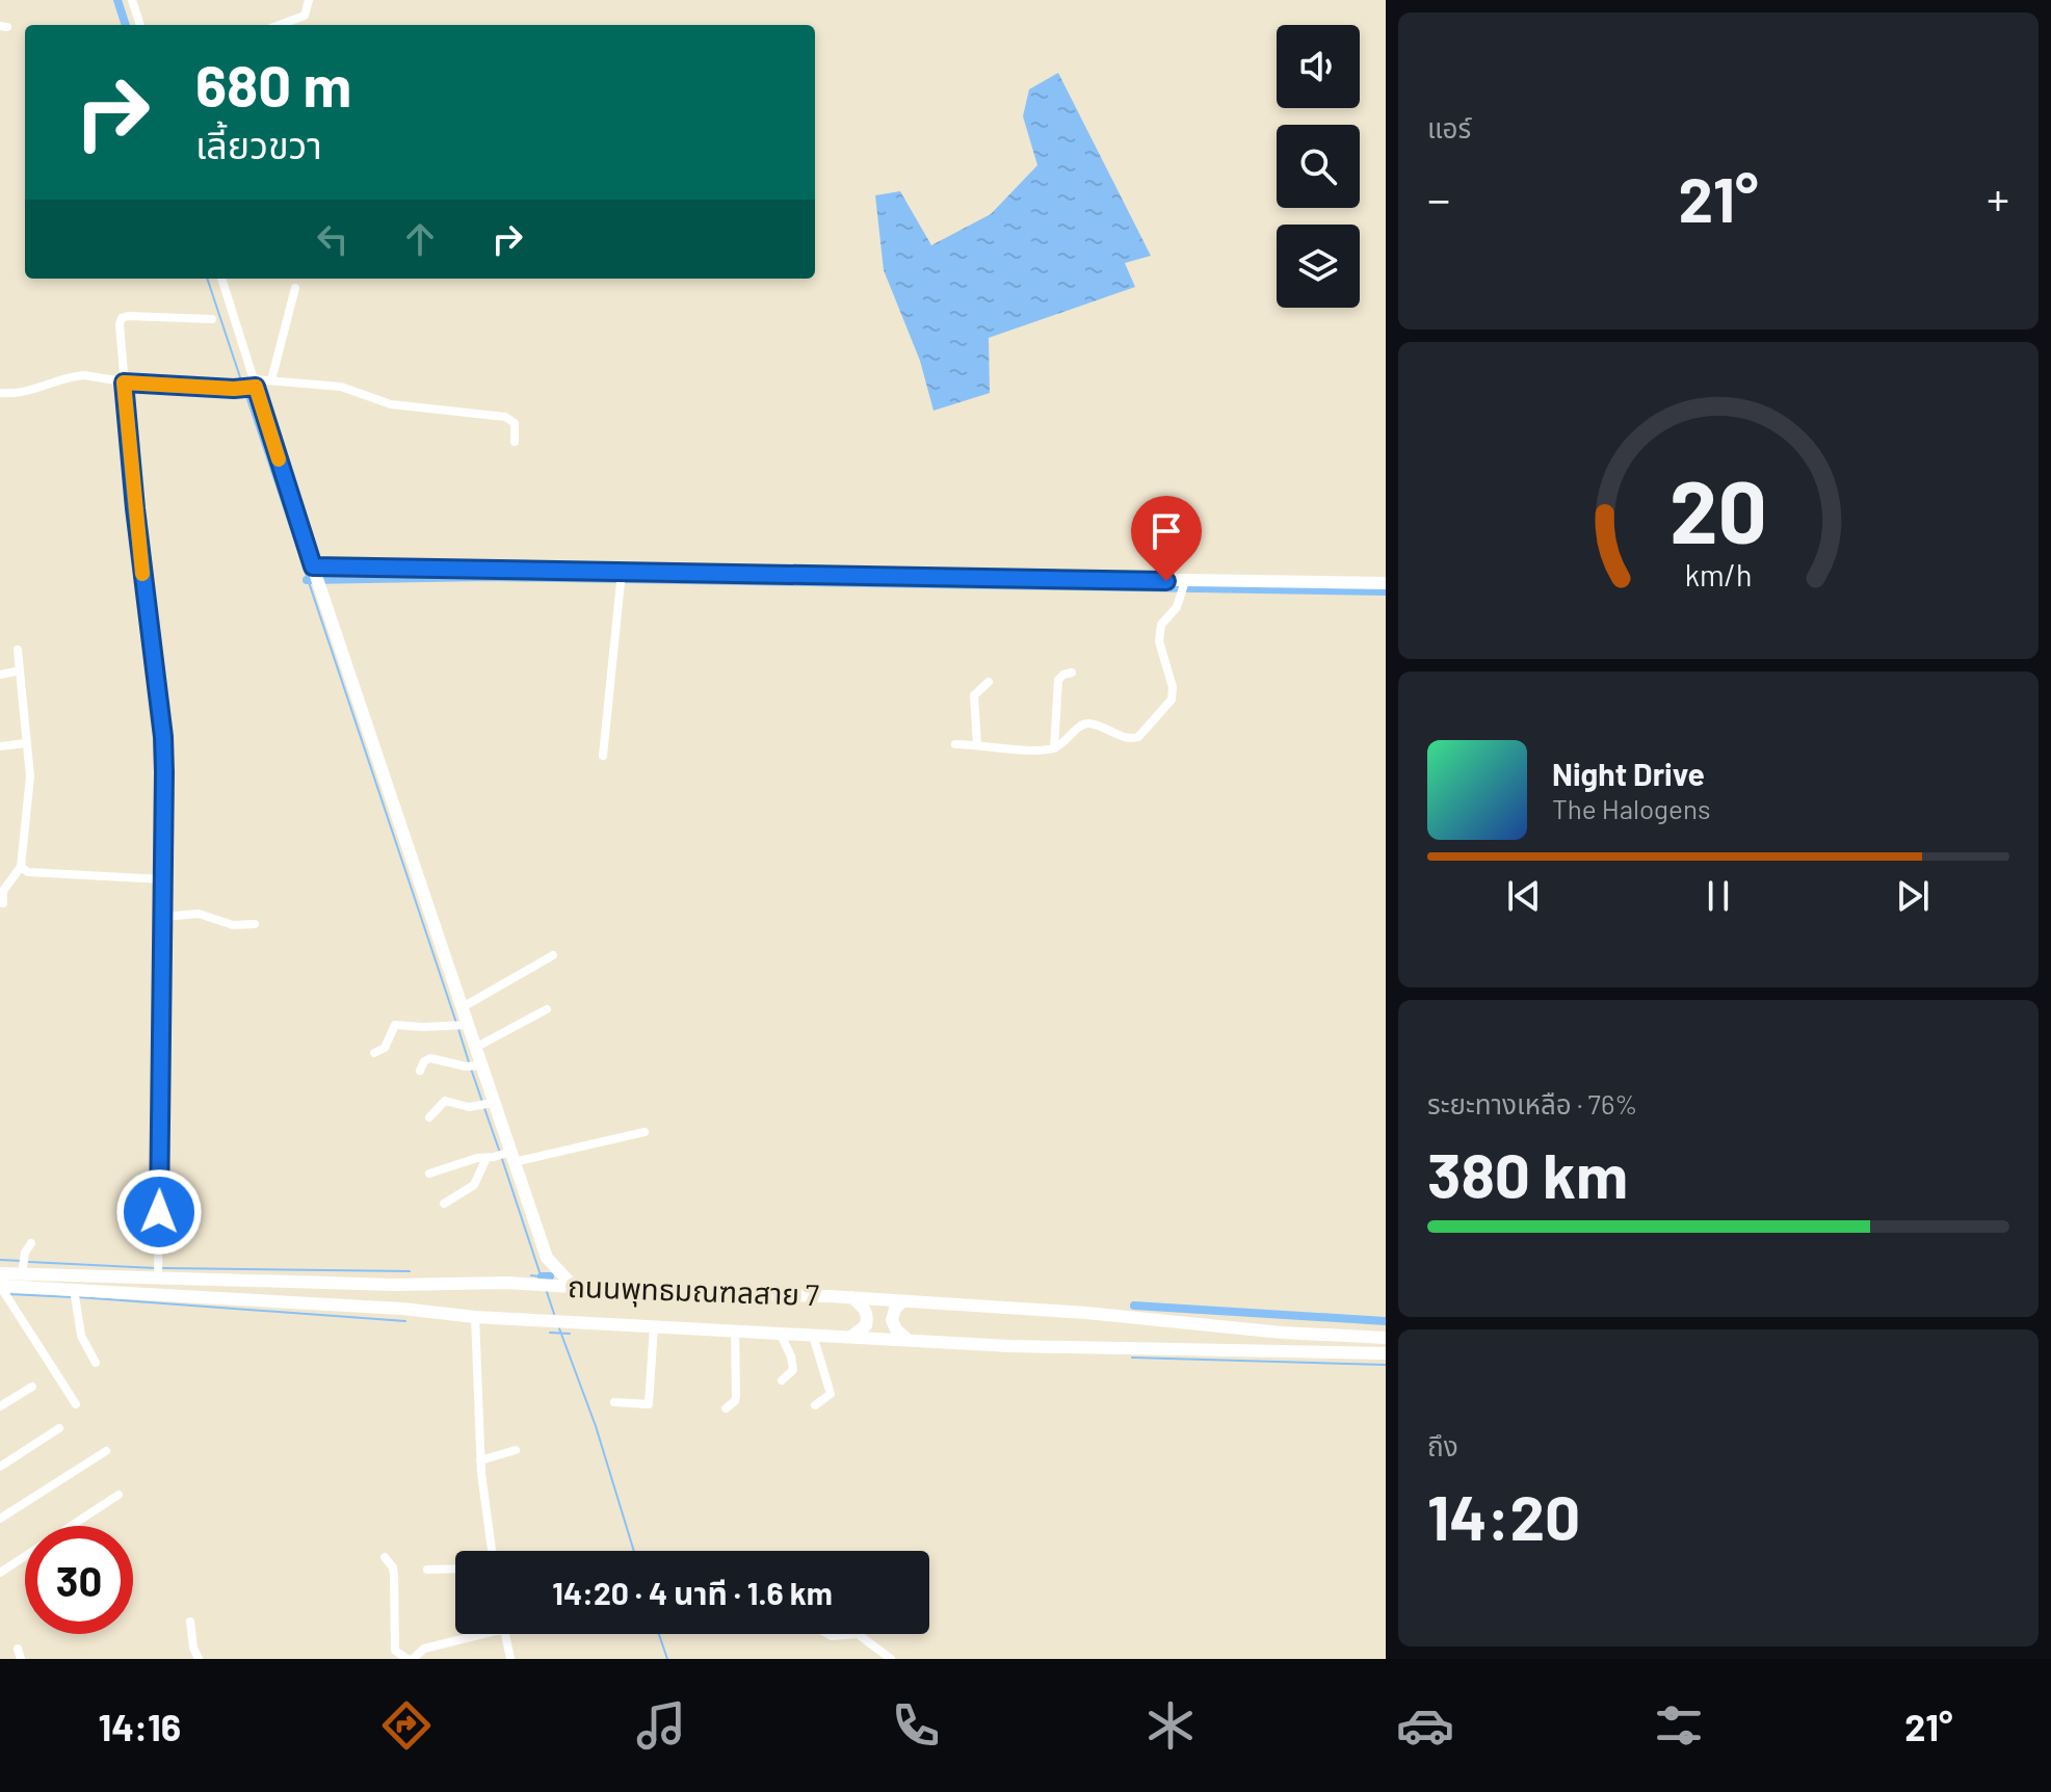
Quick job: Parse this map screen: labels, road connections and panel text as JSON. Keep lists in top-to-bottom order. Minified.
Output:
{"streets":{"main road":["ถนนพุทธมณฑลสาย 7"]},"page":{"tile":["แอร์",["ระยะทางเหลือ · 76%","380 km"],["ถึง","14:20"]],"turn":["680 m","เลี้ยวขวา"],"heat":["−","21°","+"],"song":["Night Drive","The Halogens"],"limit":"30","trip":"14:20 · 4 นาที · 1.6 km","tabs":["14:16","21°"],"gauge":["20","km/h"]}}
